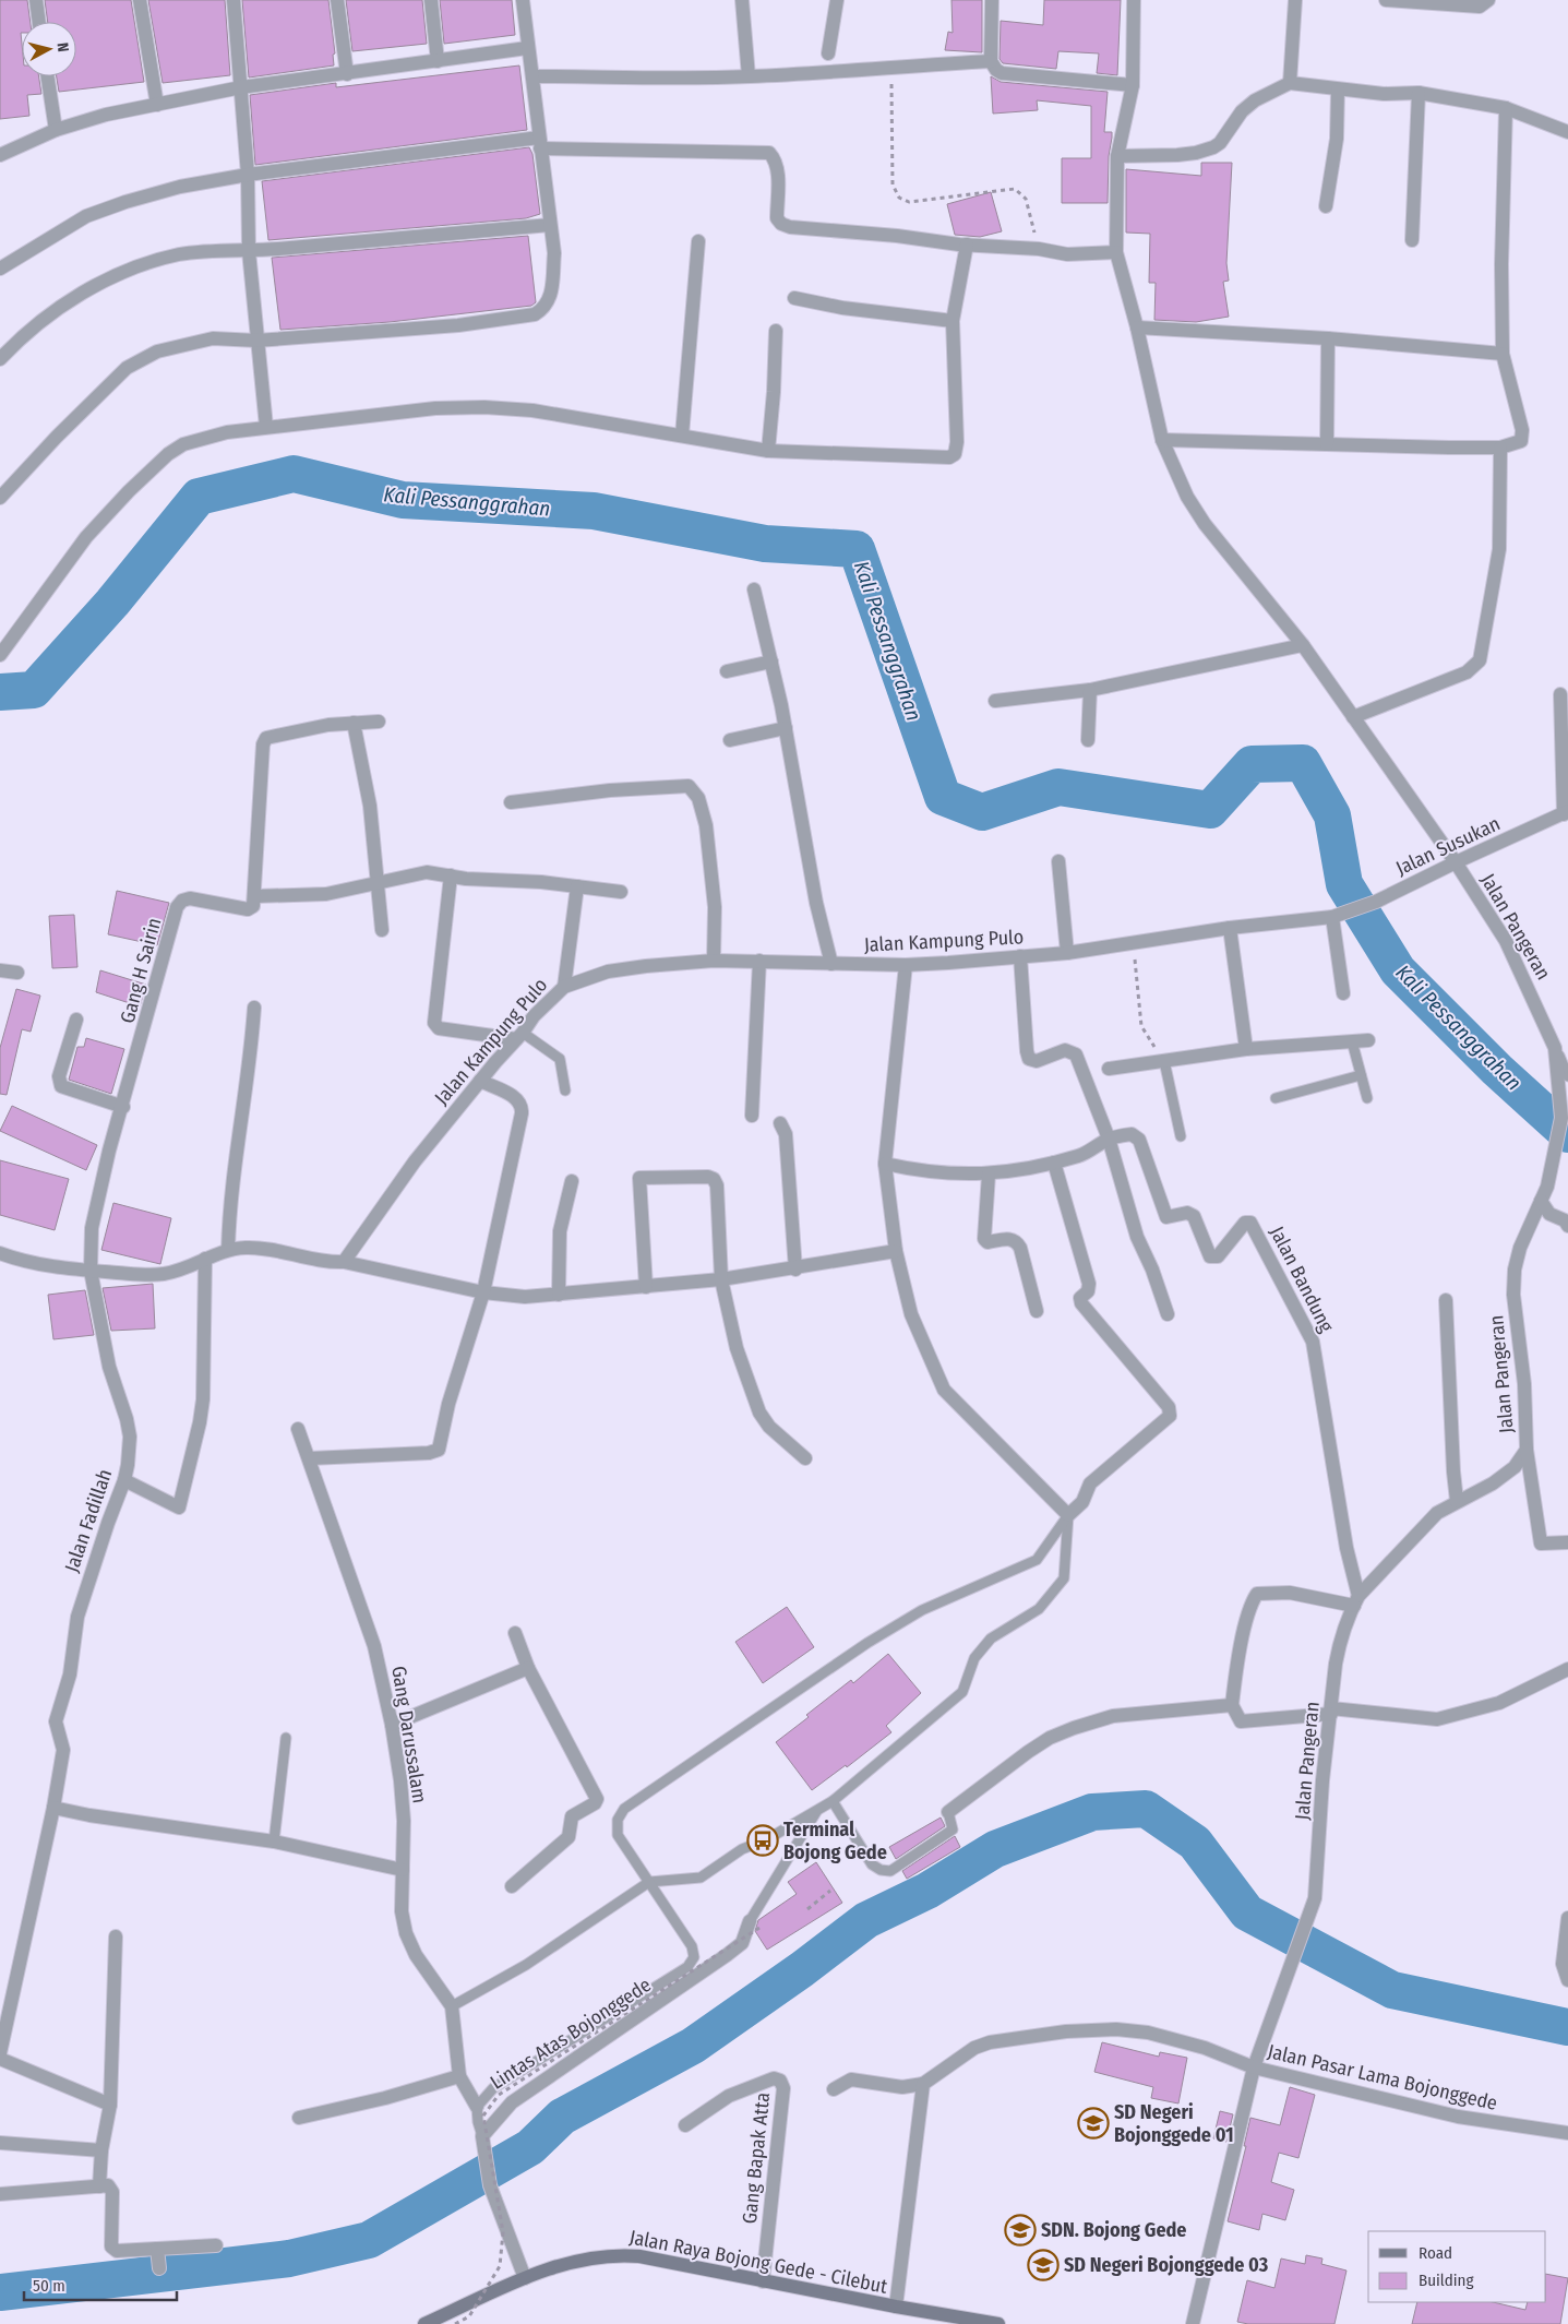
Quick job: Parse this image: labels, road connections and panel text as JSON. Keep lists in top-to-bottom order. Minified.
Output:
{"streets":{"main road":["Jalan Raya Bojong Gede - Cilebut"],"street":["Jalan Susukan","Jalan Pangeran","Jalan Kampung Pulo","Gang H Sairin","Jalan Bandung","Jalan Fadillah","Gang Darussalam","Jalan Pasar Lama Bojonggede","Gang Bapak Atta"],"path":["Lintas Atas Bojonggede"]},"crossings":[["Jalan Susukan","Jalan Pangeran"],["Jalan Susukan","Jalan Kampung Pulo"],["Jalan Pangeran","Jalan Bandung"],["Jalan Pangeran","Jalan Pasar Lama Bojonggede"],["Gang H Sairin","Jalan Fadillah"],["Gang Bapak Atta","Jalan Raya Bojong Gede - Cilebut"]],"water":["Kali Pessanggrahan"],"places":{"bus stop":["Terminal Bojong Gede"],"school or university":["SD Negeri Bojonggede 01","SDN. Bojong Gede","SD Negeri Bojonggede 03"]},"legend":["Road","Building"],"scale_bar":"50 m","north":"right"}
